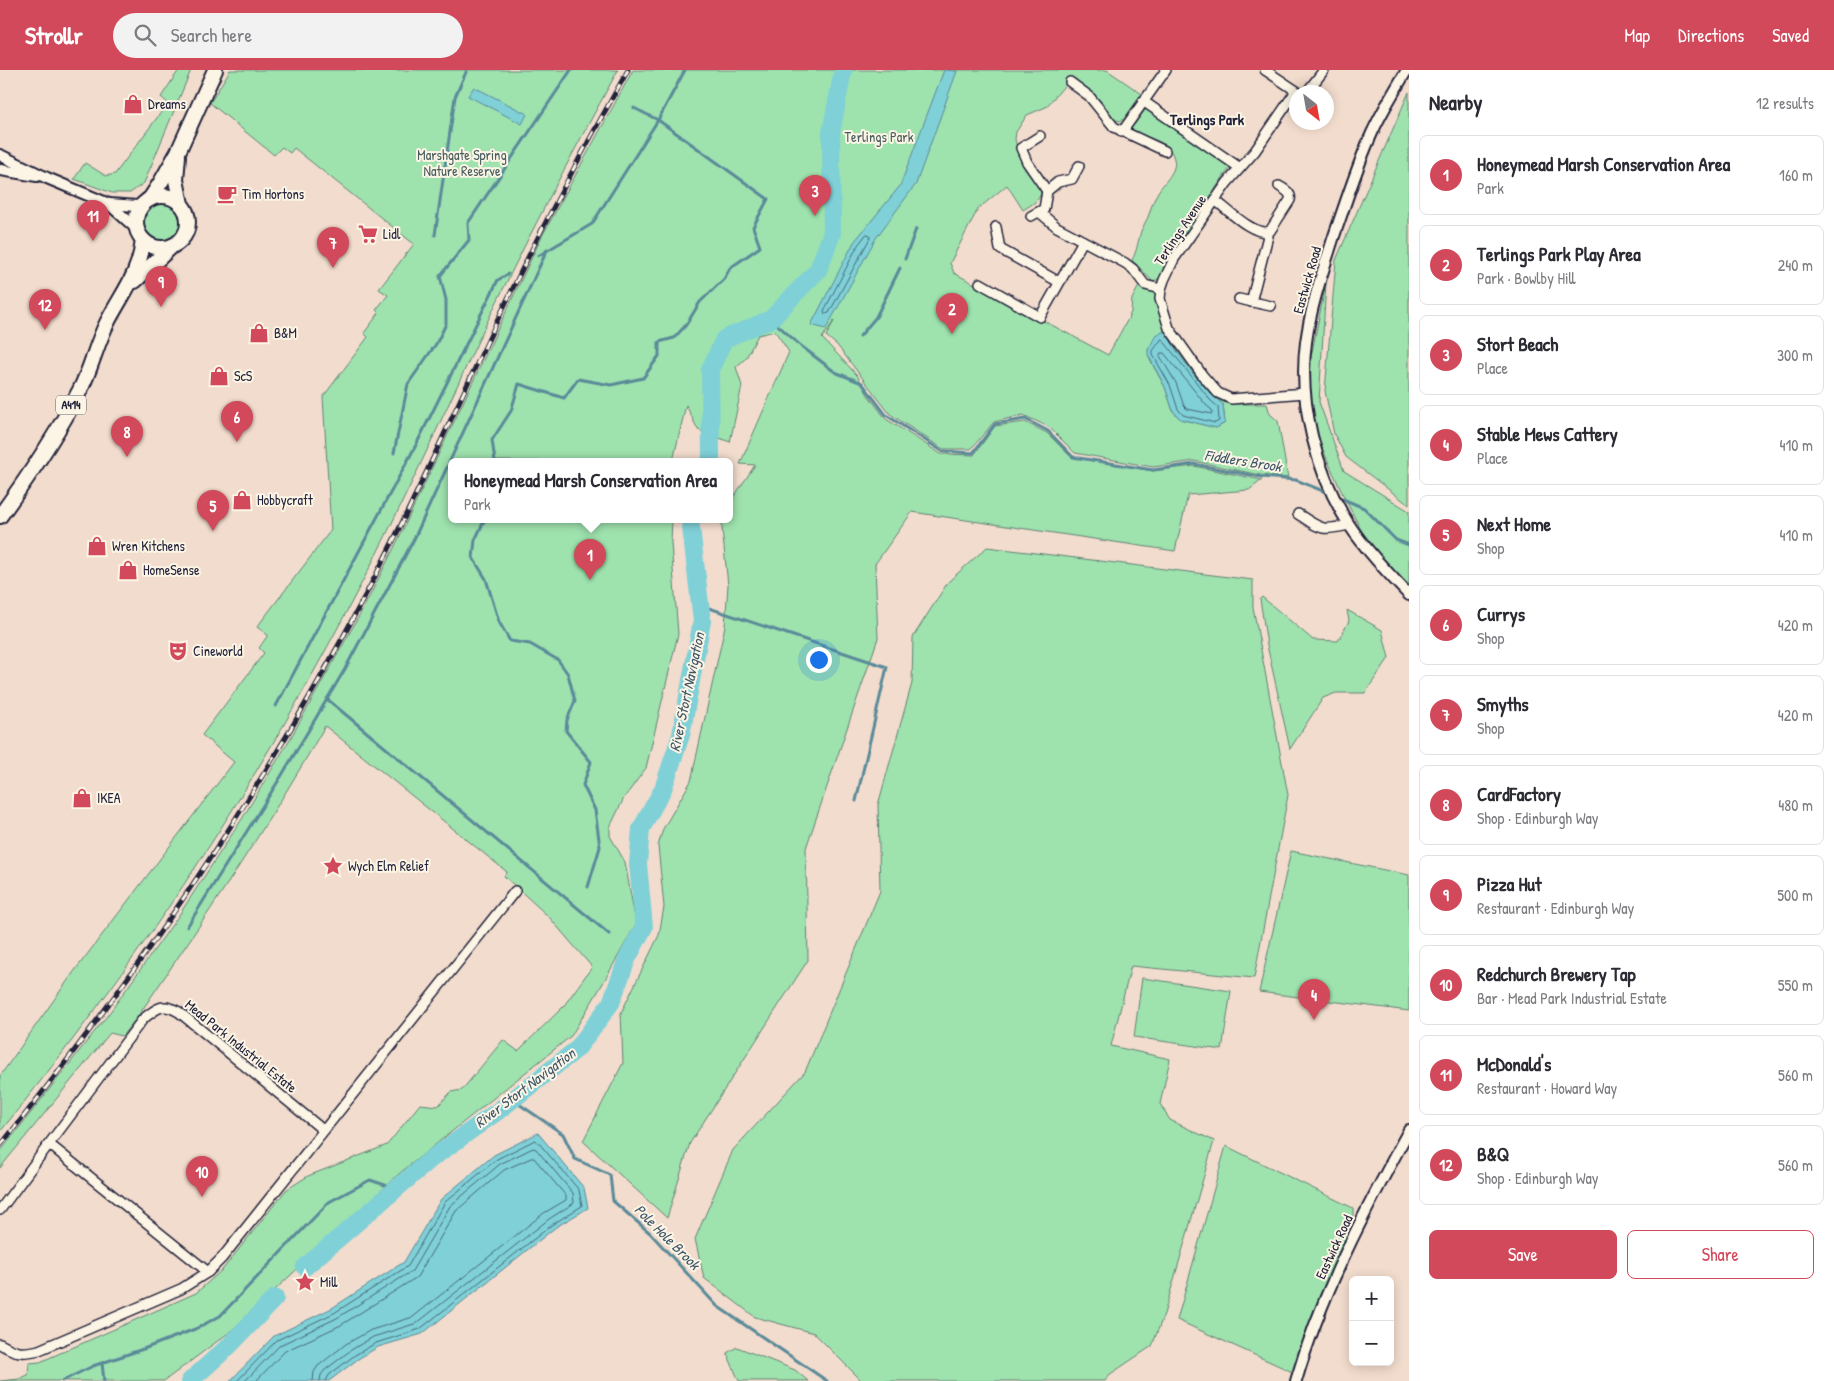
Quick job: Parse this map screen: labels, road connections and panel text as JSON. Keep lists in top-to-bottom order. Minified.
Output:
{"streets":{"highway":["A414"],"street":["Terlings Avenue","Eastwick Road","Mead Park Industrial Estate"]},"districts":["Terlings Park"],"water":["Fiddlers Brook","River Stort Navigation","Pole Hole Brook"],"parks":["Terlings Park","Marshgate Spring Nature Reserve"],"places":{"shop":["Dreams","B&M","ScS","Hobbycraft","Wren Kitchens","HomeSense","IKEA"],"cafe":["Tim Hortons"],"supermarket":["Lidl"],"theatre":["Cineworld"],"place":["Wych Elm Relief","Mill"]},"north":"bottom right","page":{"header":"Strollr","search":"Search here","nav":["Map","Directions","Saved"],"heading":["Nearby","12 results"],"list":[{"mark":"1","name":"Honeymead Marsh Conservation Area","note":"Park","value":"160 m"},{"mark":"2","name":"Terlings Park Play Area","note":"Park · Bowlby Hill","value":"240 m"},{"mark":"3","name":"Stort Beach","note":"Place","value":"300 m"},{"mark":"4","name":"Stable Mews Cattery","note":"Place","value":"410 m"},{"mark":"5","name":"Next Home","note":"Shop","value":"410 m"},{"mark":"6","name":"Currys","note":"Shop","value":"420 m"},{"mark":"7","name":"Smyths","note":"Shop","value":"420 m"},{"mark":"8","name":"CardFactory","note":"Shop · Edinburgh Way","value":"480 m"},{"mark":"9","name":"Pizza Hut","note":"Restaurant · Edinburgh Way","value":"500 m"},{"mark":"10","name":"Redchurch Brewery Tap","note":"Bar · Mead Park Industrial Estate","value":"550 m"},{"mark":"11","name":"McDonald's","note":"Restaurant · Howard Way","value":"560 m"},{"mark":"12","name":"B&Q","note":"Shop · Edinburgh Way","value":"560 m"}],"pins":["3","11","7","9","12","2","6","8","5","1","4","10"],"popup":["Honeymead Marsh Conservation Area","Park"],"buttons":["Save","Share"],"map_buttons":["+","−"]}}
